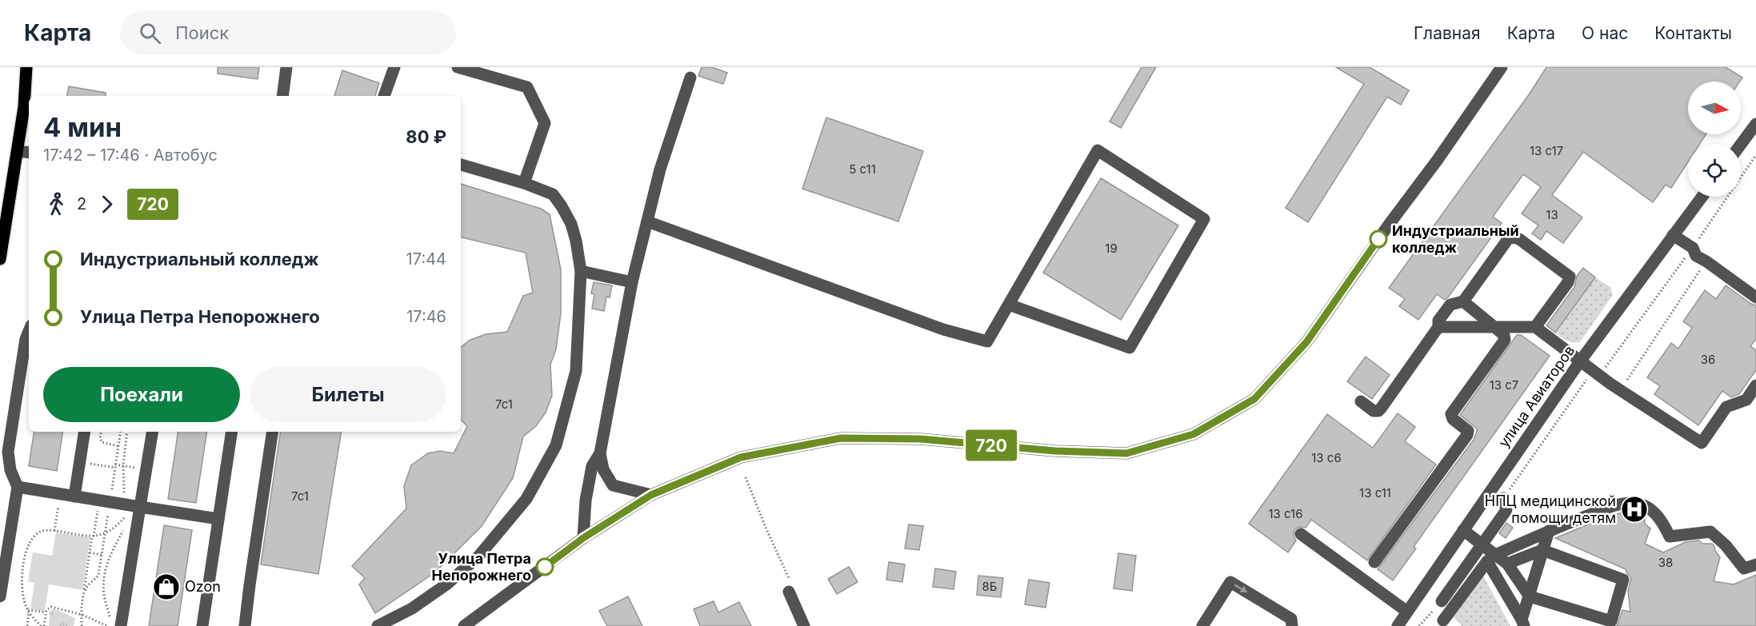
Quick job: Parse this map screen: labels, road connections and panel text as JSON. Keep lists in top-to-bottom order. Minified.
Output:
{"streets":{"street":["улица Авиаторов"]},"places":{"other":["Индустриальный колледж","Улица Петра Непорожнего"],"hospital":["НПЦ медицинской помощи детям"],"shop":["Ozon"]},"lines":["bus line 720"],"house_numbers":["13 c17","5 с11","13","19","36","13 c7","7с1","13 c6","13 c11","7с1","13 c16","38","8Б"],"north":"right","page":{"header":"Карта","search":"Поиск","nav":["Главная","Карта","О нас","Контакты"],"on_map":"720","heading":["4 мин","17:42 – 17:46 · Автобус","80 ₽"],"legs":["2","720"],"list":[{"name":"Индустриальный колледж","value":"17:44"},{"name":"Улица Петра Непорожнего","value":"17:46"}],"buttons":["Поехали","Билеты"]}}
